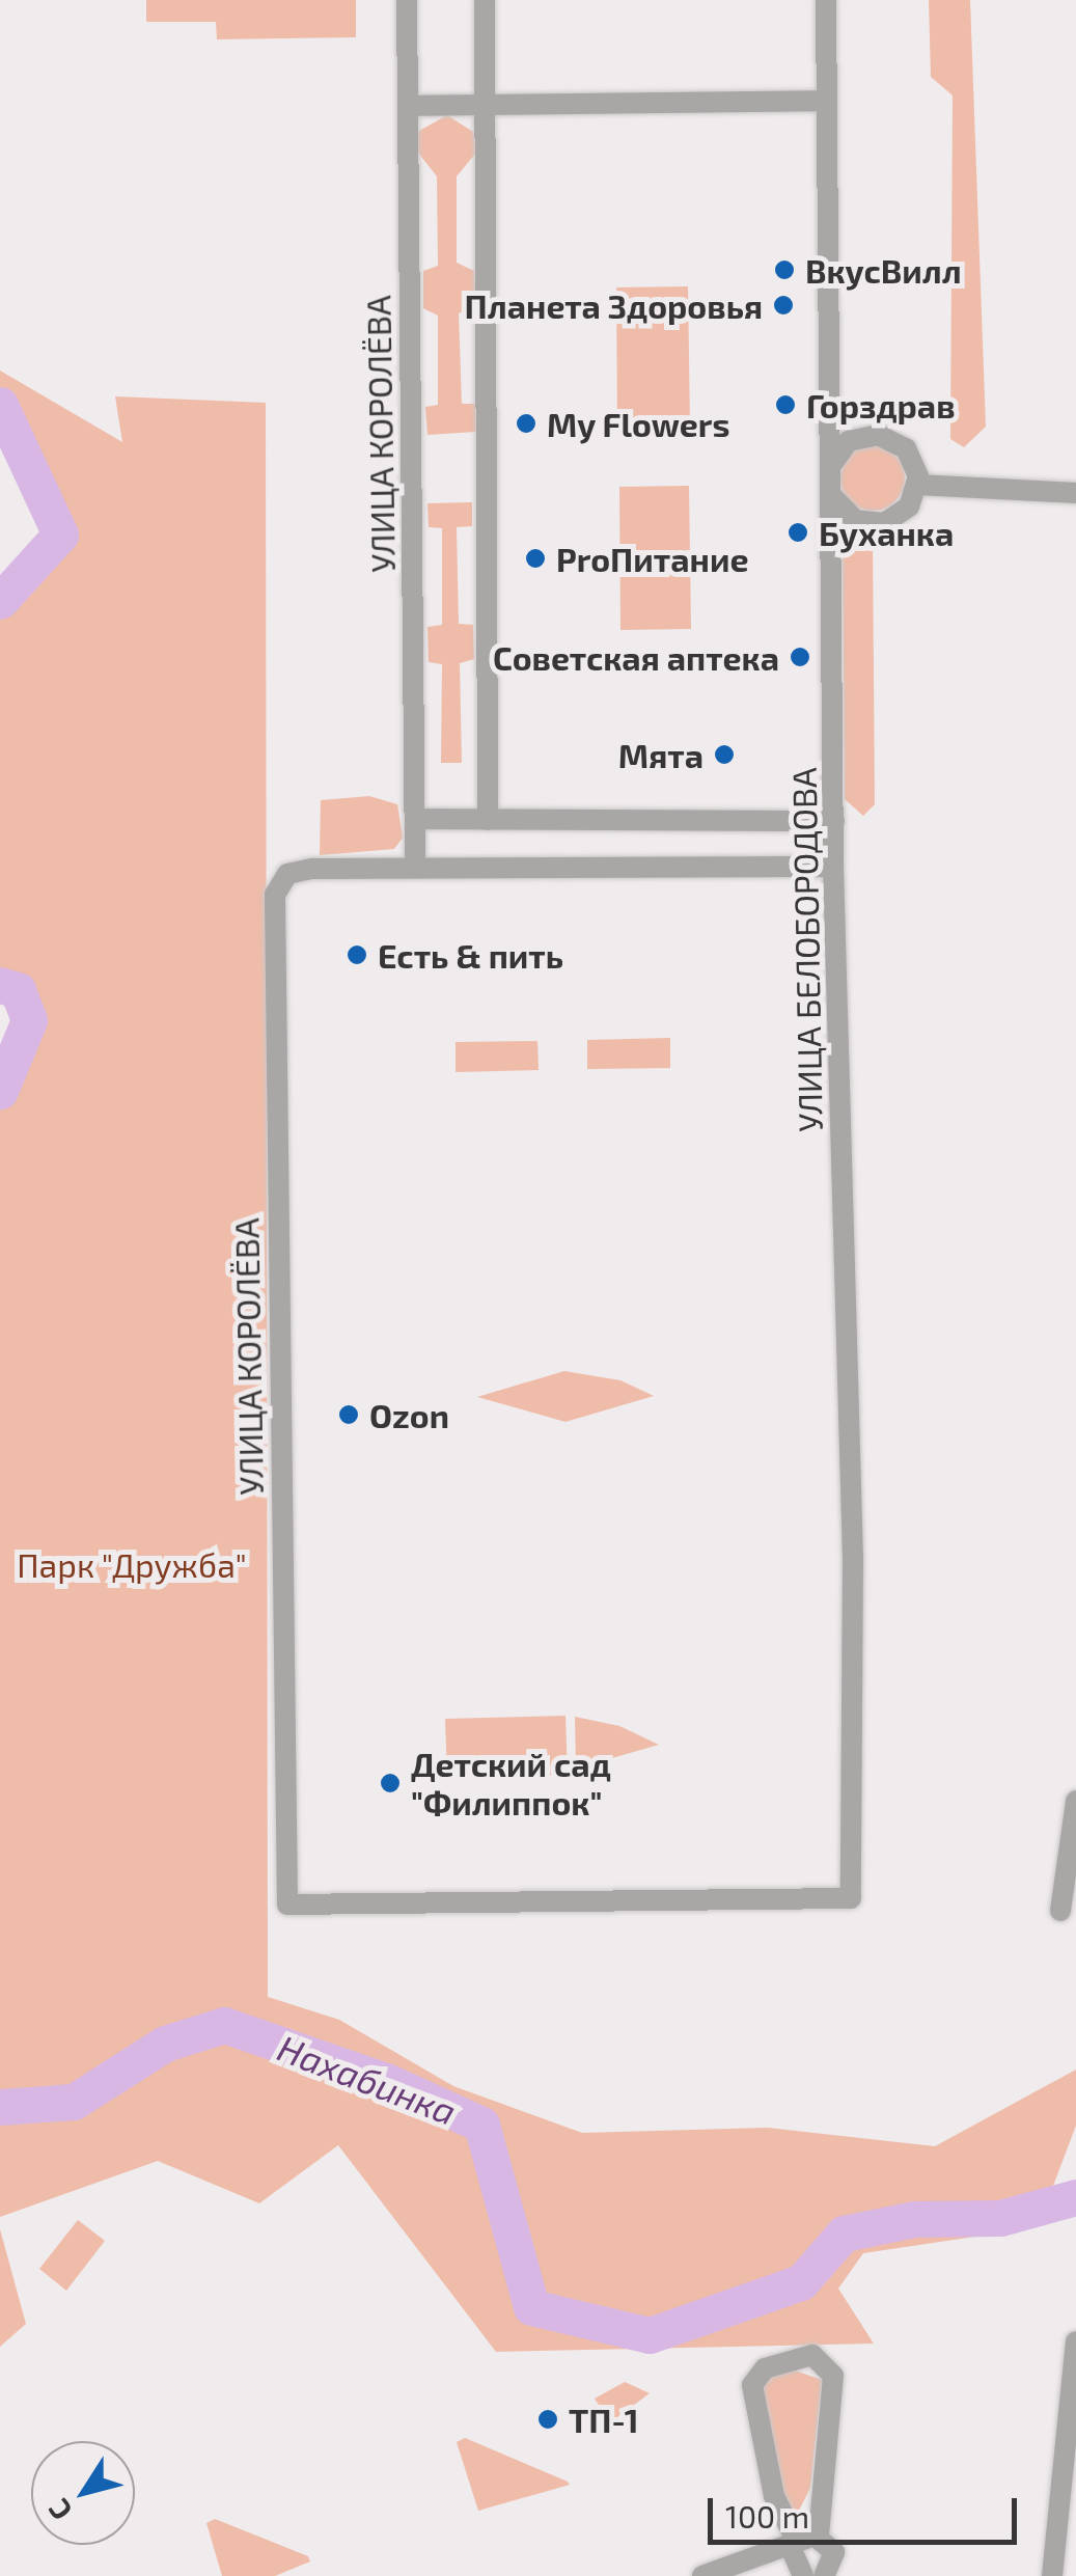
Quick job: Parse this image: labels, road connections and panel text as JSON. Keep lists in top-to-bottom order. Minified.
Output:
{"streets":{"street":["УЛИЦА КОРОЛЁВА","УЛИЦА БЕЛОБОРОДОВА"]},"crossings":[["УЛИЦА КОРОЛЁВА","УЛИЦА БЕЛОБОРОДОВА"]],"water":["Нахабинка"],"parks":["Парк \"Дружба\""],"places":["ВкусВилл","Планета Здоровья","Горздрав","My Flowers","Буханка","ProПитание","Советская аптека","Мята","Есть & пить","Ozon","Детский сад \"Филиппок\"","ТП-1"],"scale_bar":"100 m","north":"bottom left"}
